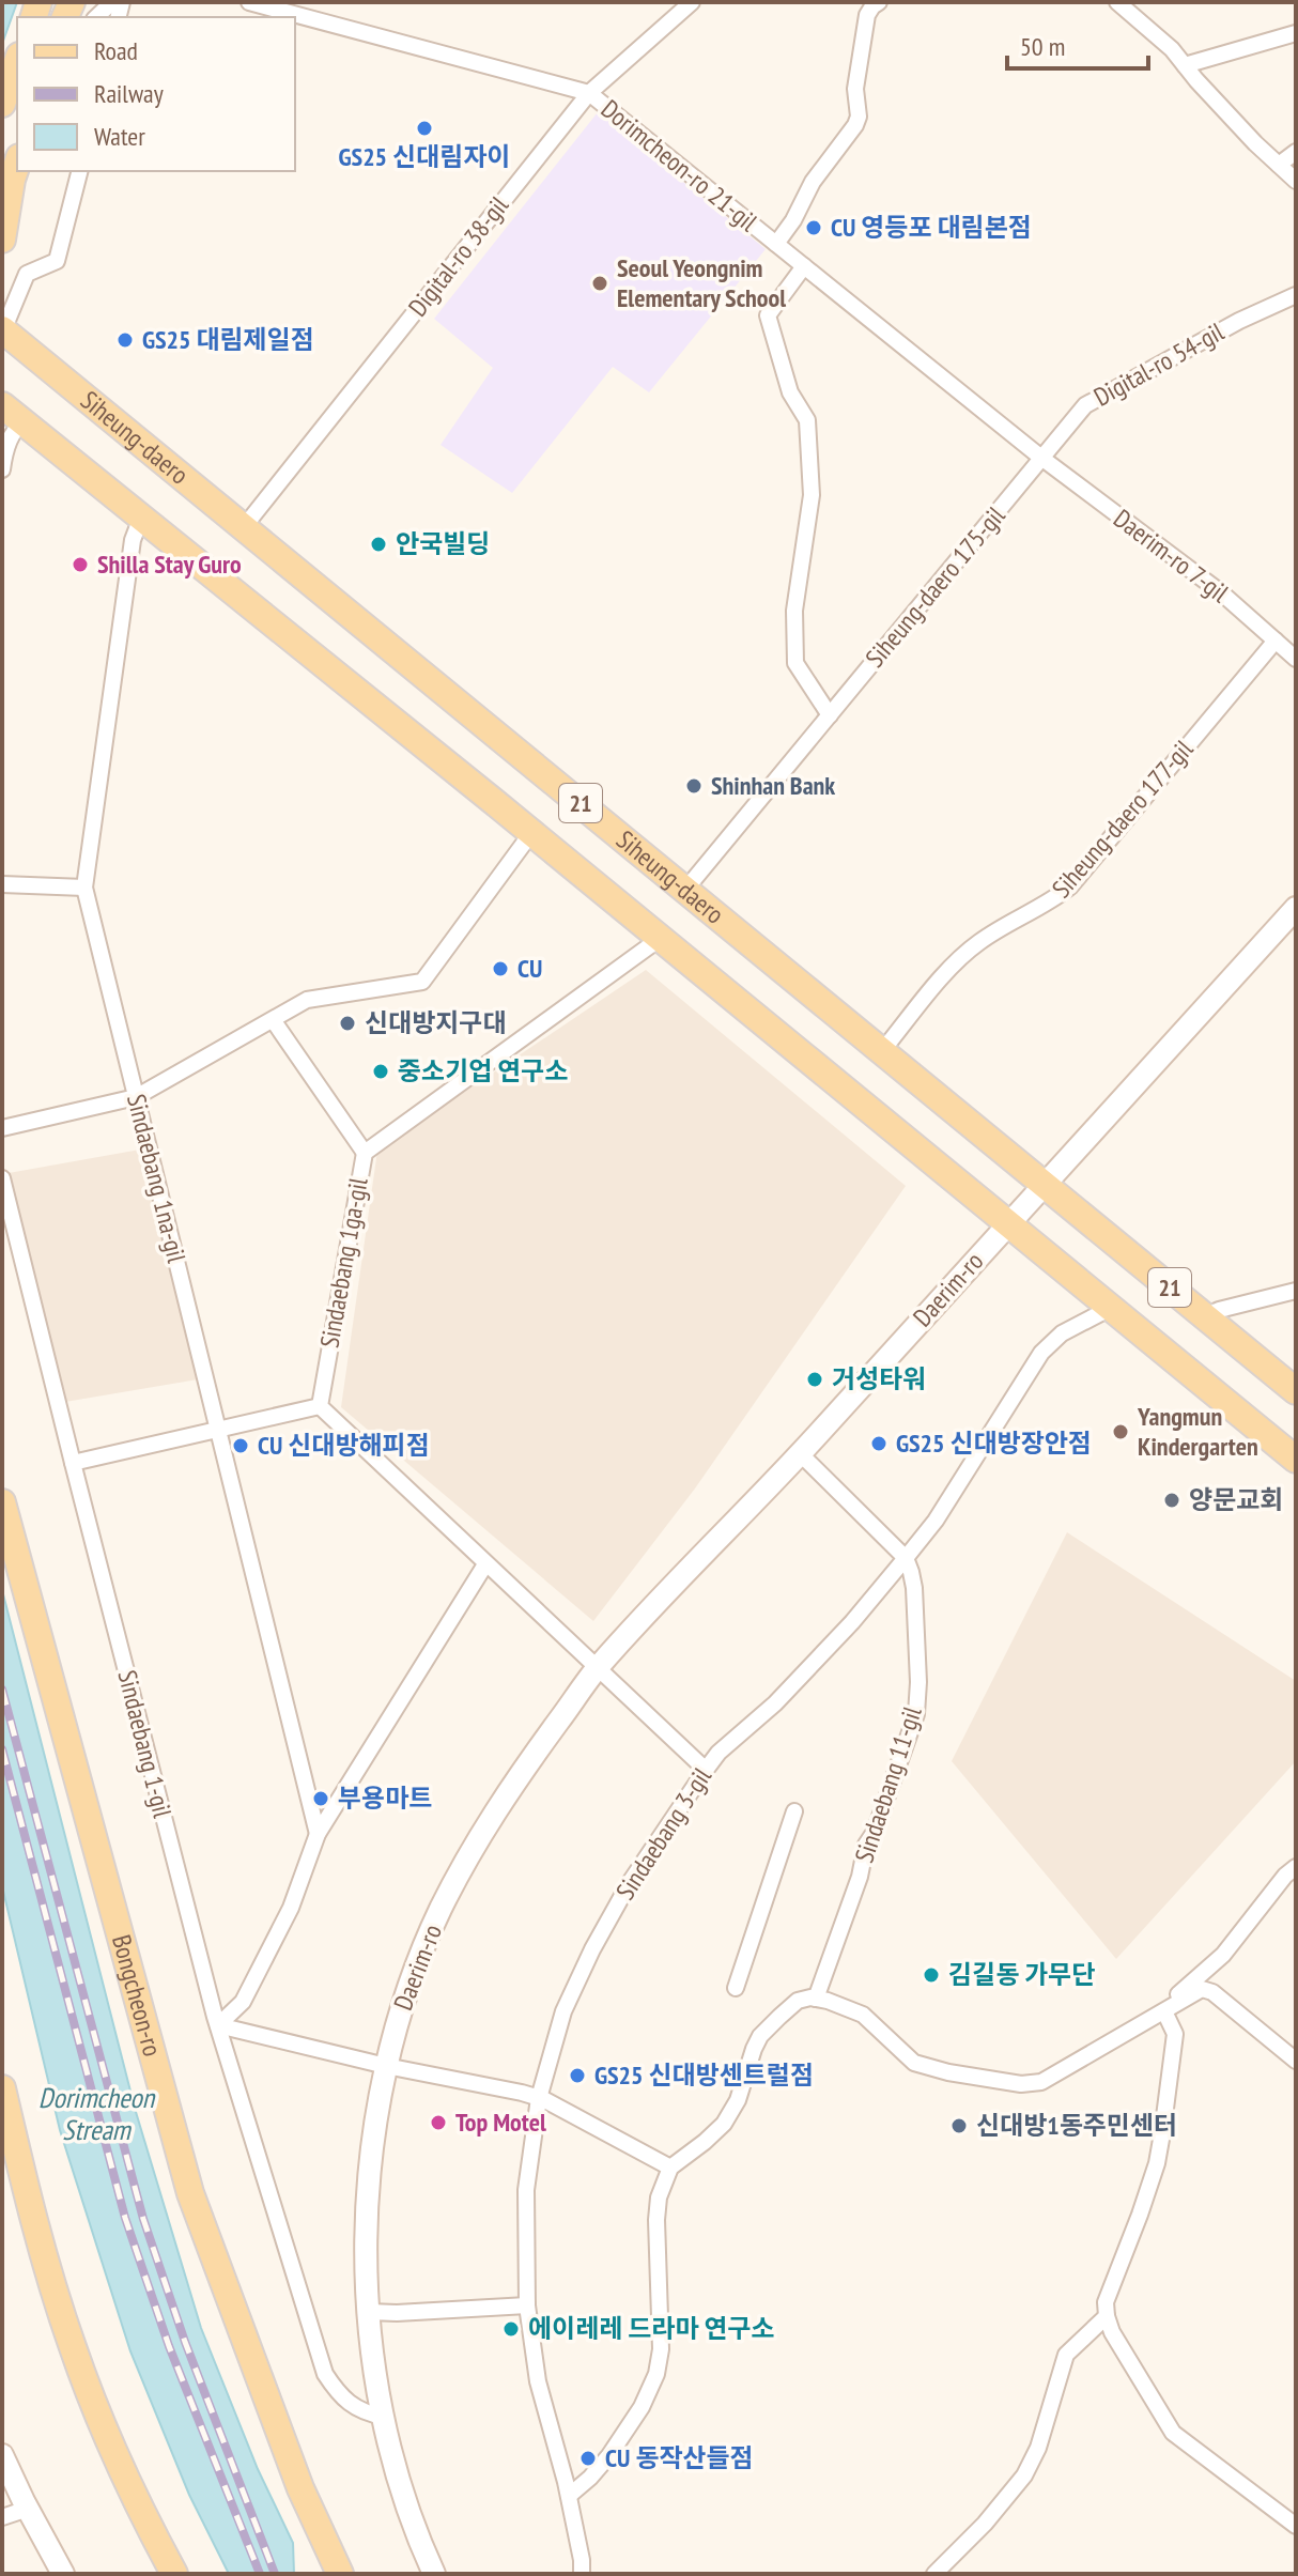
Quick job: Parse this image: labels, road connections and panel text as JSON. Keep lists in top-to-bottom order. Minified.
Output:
{"streets":{"main road":["Siheung-daero","21","Daerim-ro","Bongcheon-ro"],"street":["Dorimcheon-ro 21-gil","Digital-ro 38-gil","Digital-ro 54-gil","Daerim-ro 7-gil","Siheung-daero 175-gil","Siheung-daero 177-gil","Sindaebang 1na-gil","Sindaebang 1ga-gil","Sindaebang 1-gil","Sindaebang 11-gil","Sindaebang 3-gil"]},"crossings":[["Dorimcheon-ro 21-gil","Digital-ro 38-gil"],["Dorimcheon-ro 21-gil","Digital-ro 54-gil"],["Dorimcheon-ro 21-gil","Daerim-ro 7-gil"],["Dorimcheon-ro 21-gil","Siheung-daero 175-gil"],["Digital-ro 38-gil","Siheung-daero"],["Digital-ro 54-gil","Daerim-ro 7-gil"],["Digital-ro 54-gil","Siheung-daero 175-gil"],["Siheung-daero","Siheung-daero 175-gil"],["Siheung-daero","Siheung-daero 177-gil"],["Siheung-daero","Sindaebang 1na-gil"],["Siheung-daero","Sindaebang 1ga-gil"],["Siheung-daero","Daerim-ro"],["Siheung-daero","Sindaebang 3-gil"],["Daerim-ro 7-gil","Siheung-daero 175-gil"],["Daerim-ro 7-gil","Siheung-daero 177-gil"],["Daerim-ro","Sindaebang 1-gil"],["Sindaebang 11-gil","Sindaebang 3-gil"]],"water":["Dorimcheon Stream"],"places":["GS25 신대림자이","CU 영등포 대림본점","Seoul Yeongnim Elementary School","GS25 대림제일점","안국빌딩","Shilla Stay Guro","Shinhan Bank","CU","신대방지구대","중소기업 연구소","거성타워","Yangmun Kindergarten","GS25 신대방장안점","CU 신대방해피점","양문교회","부용마트","김길동 가무단","GS25 신대방센트럴점","Top Motel","신대방1동주민센터","에이레레 드라마 연구소","CU 동작산들점"],"legend":["Road","Railway","Water"],"scale_bar":"50 m"}
